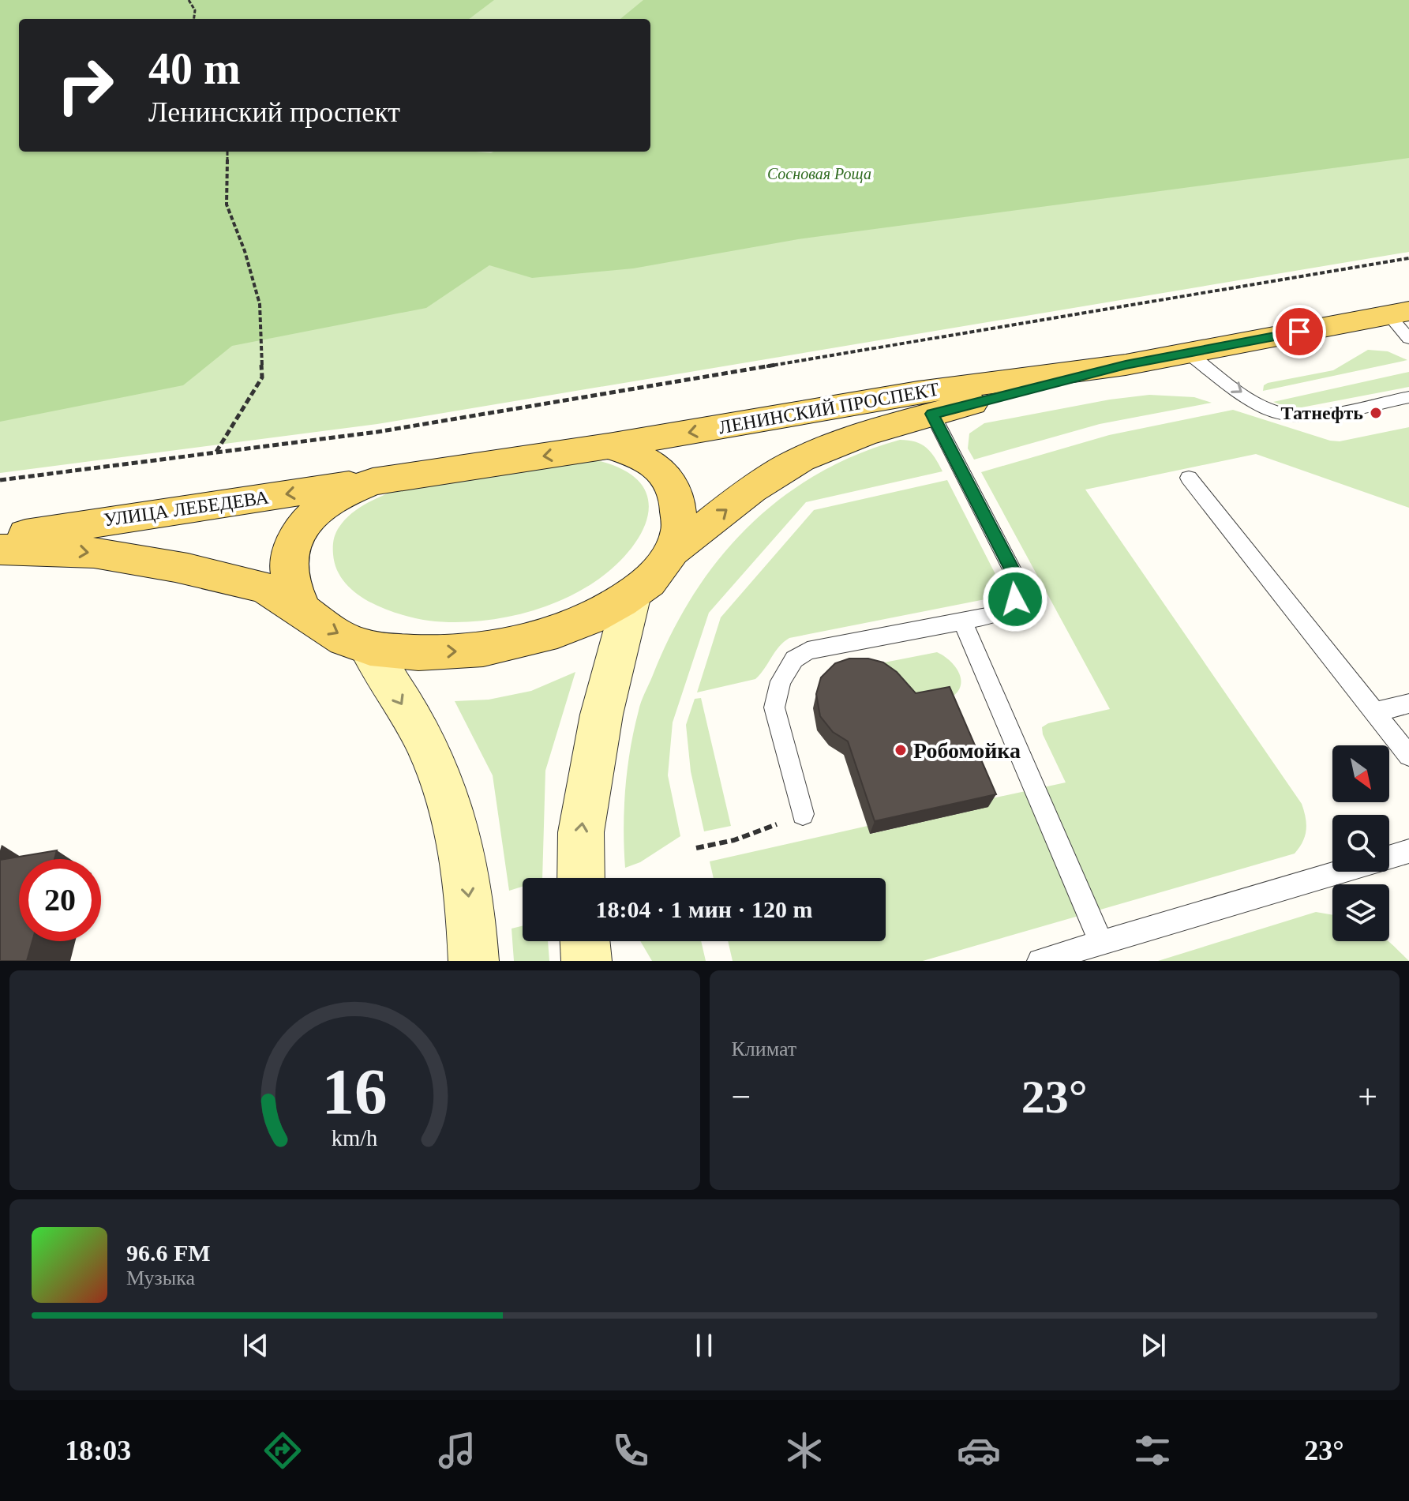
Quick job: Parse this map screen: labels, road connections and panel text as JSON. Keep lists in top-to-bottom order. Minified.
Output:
{"streets":{"main road":["ЛЕНИНСКИЙ ПРОСПЕКТ","УЛИЦА ЛЕБЕДЕВА"]},"crossings":[["ЛЕНИНСКИЙ ПРОСПЕКТ","УЛИЦА ЛЕБЕДЕВА"]],"parks":["Сосновая Роща"],"places":["Татнефть","Робомойка"],"north":"bottom right","page":{"turn":["40 m","Ленинский проспект"],"limit":"20","trip":"18:04 · 1 мин · 120 m","tile":"Климат","heat":["−","23°","+"],"song":["96.6 FM","Музыка"],"tabs":["18:03","23°"],"gauge":["16","km/h"]}}
